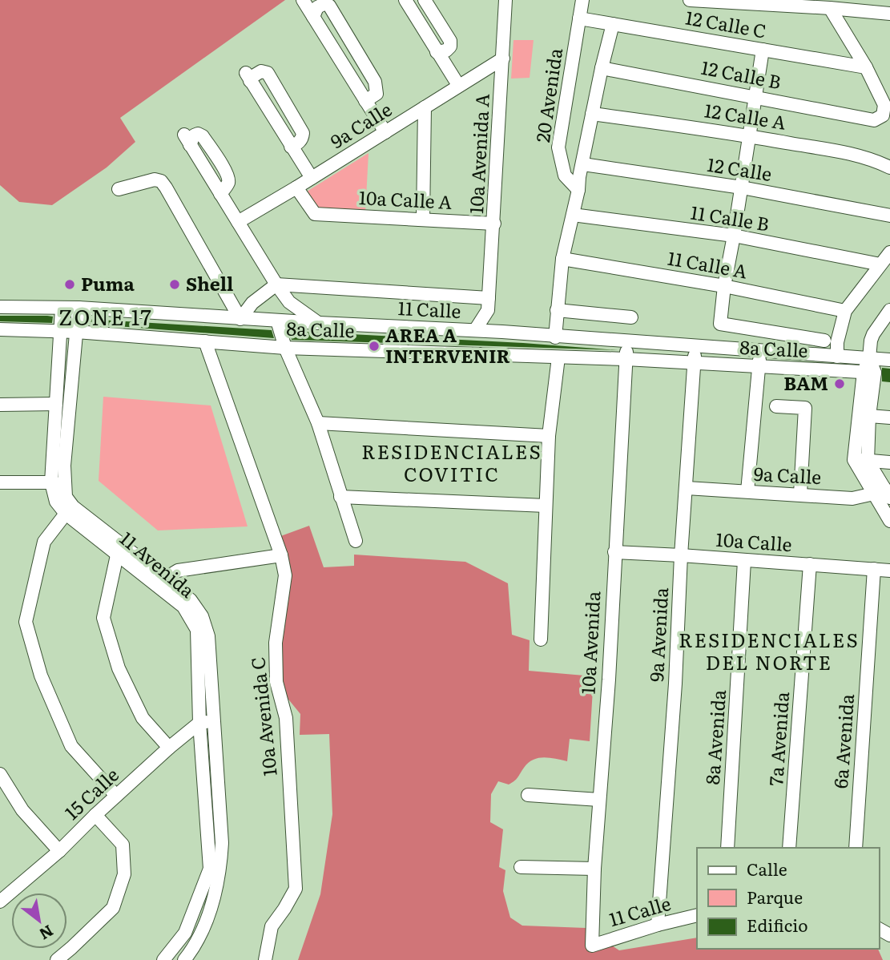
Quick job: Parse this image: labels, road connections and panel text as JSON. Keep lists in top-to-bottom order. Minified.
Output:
{"streets":{"street":["12 Calle C","12 Calle B","20 Avenida","12 Calle A","9a Calle","10a Avenida A","12 Calle","10a Calle A","11 Calle B","11 Calle A","11 Calle","8a Calle","10a Calle","11 Avenida","9a Avenida","10a Avenida","10a Avenida C","8a Avenida","7a Avenida","6a Avenida","15 Calle"]},"crossings":[["12 Calle C","12 Calle B"],["12 Calle C","20 Avenida"],["9a Calle","10a Avenida A"],["9a Calle","10a Calle A"],["9a Calle","9a Avenida"],["10a Avenida A","10a Calle A"],["10a Avenida A","11 Calle"],["11 Calle","11 Avenida"],["11 Calle","9a Avenida"],["11 Calle","10a Avenida"],["8a Calle","11 Avenida"],["8a Calle","9a Avenida"],["8a Calle","10a Avenida"],["8a Calle","10a Avenida C"],["10a Calle","9a Avenida"],["10a Calle","10a Avenida"],["10a Calle","8a Avenida"],["10a Calle","7a Avenida"],["10a Calle","6a Avenida"],["11 Avenida","15 Calle"]],"districts":["ZONE 17","RESIDENCIALES COVITIC","RESIDENCIALES DEL NORTE"],"places":["Puma","Shell","AREA A INTERVENIR","BAM"],"legend":["Calle","Parque","Edificio"],"north":"bottom right"}
